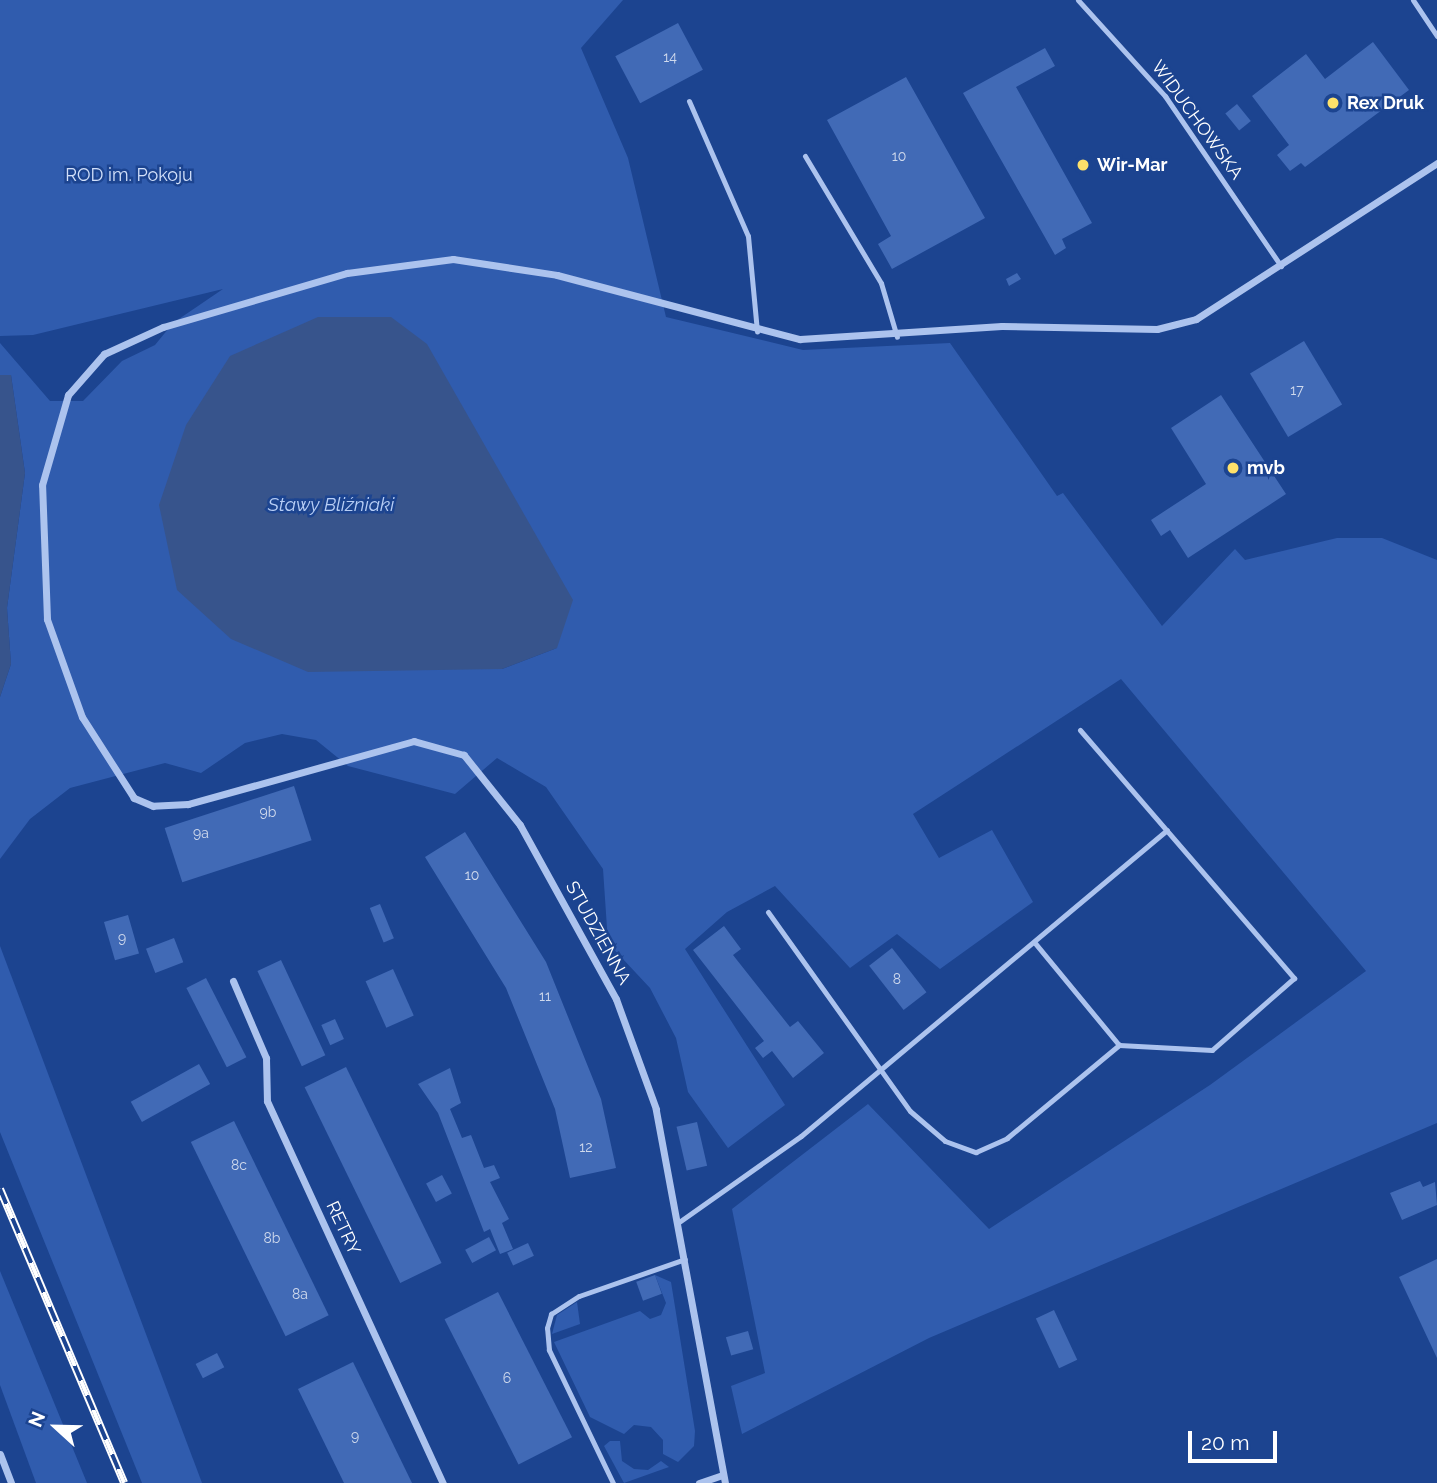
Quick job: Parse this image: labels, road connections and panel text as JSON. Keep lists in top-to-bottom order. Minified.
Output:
{"streets":{"street":["STUDZIENNA","RETRY"],"lane":["WIDUCHOWSKA"]},"water":["Stawy Bliźniaki"],"parks":["ROD im. Pokoju"],"places":["Rex Druk","Wir-Mar","mvb"],"house_numbers":["14","10","17","9b","9a","10","9","8","11","12","8c","8b","8a","6","9"],"scale_bar":"20 m","north":"left"}
